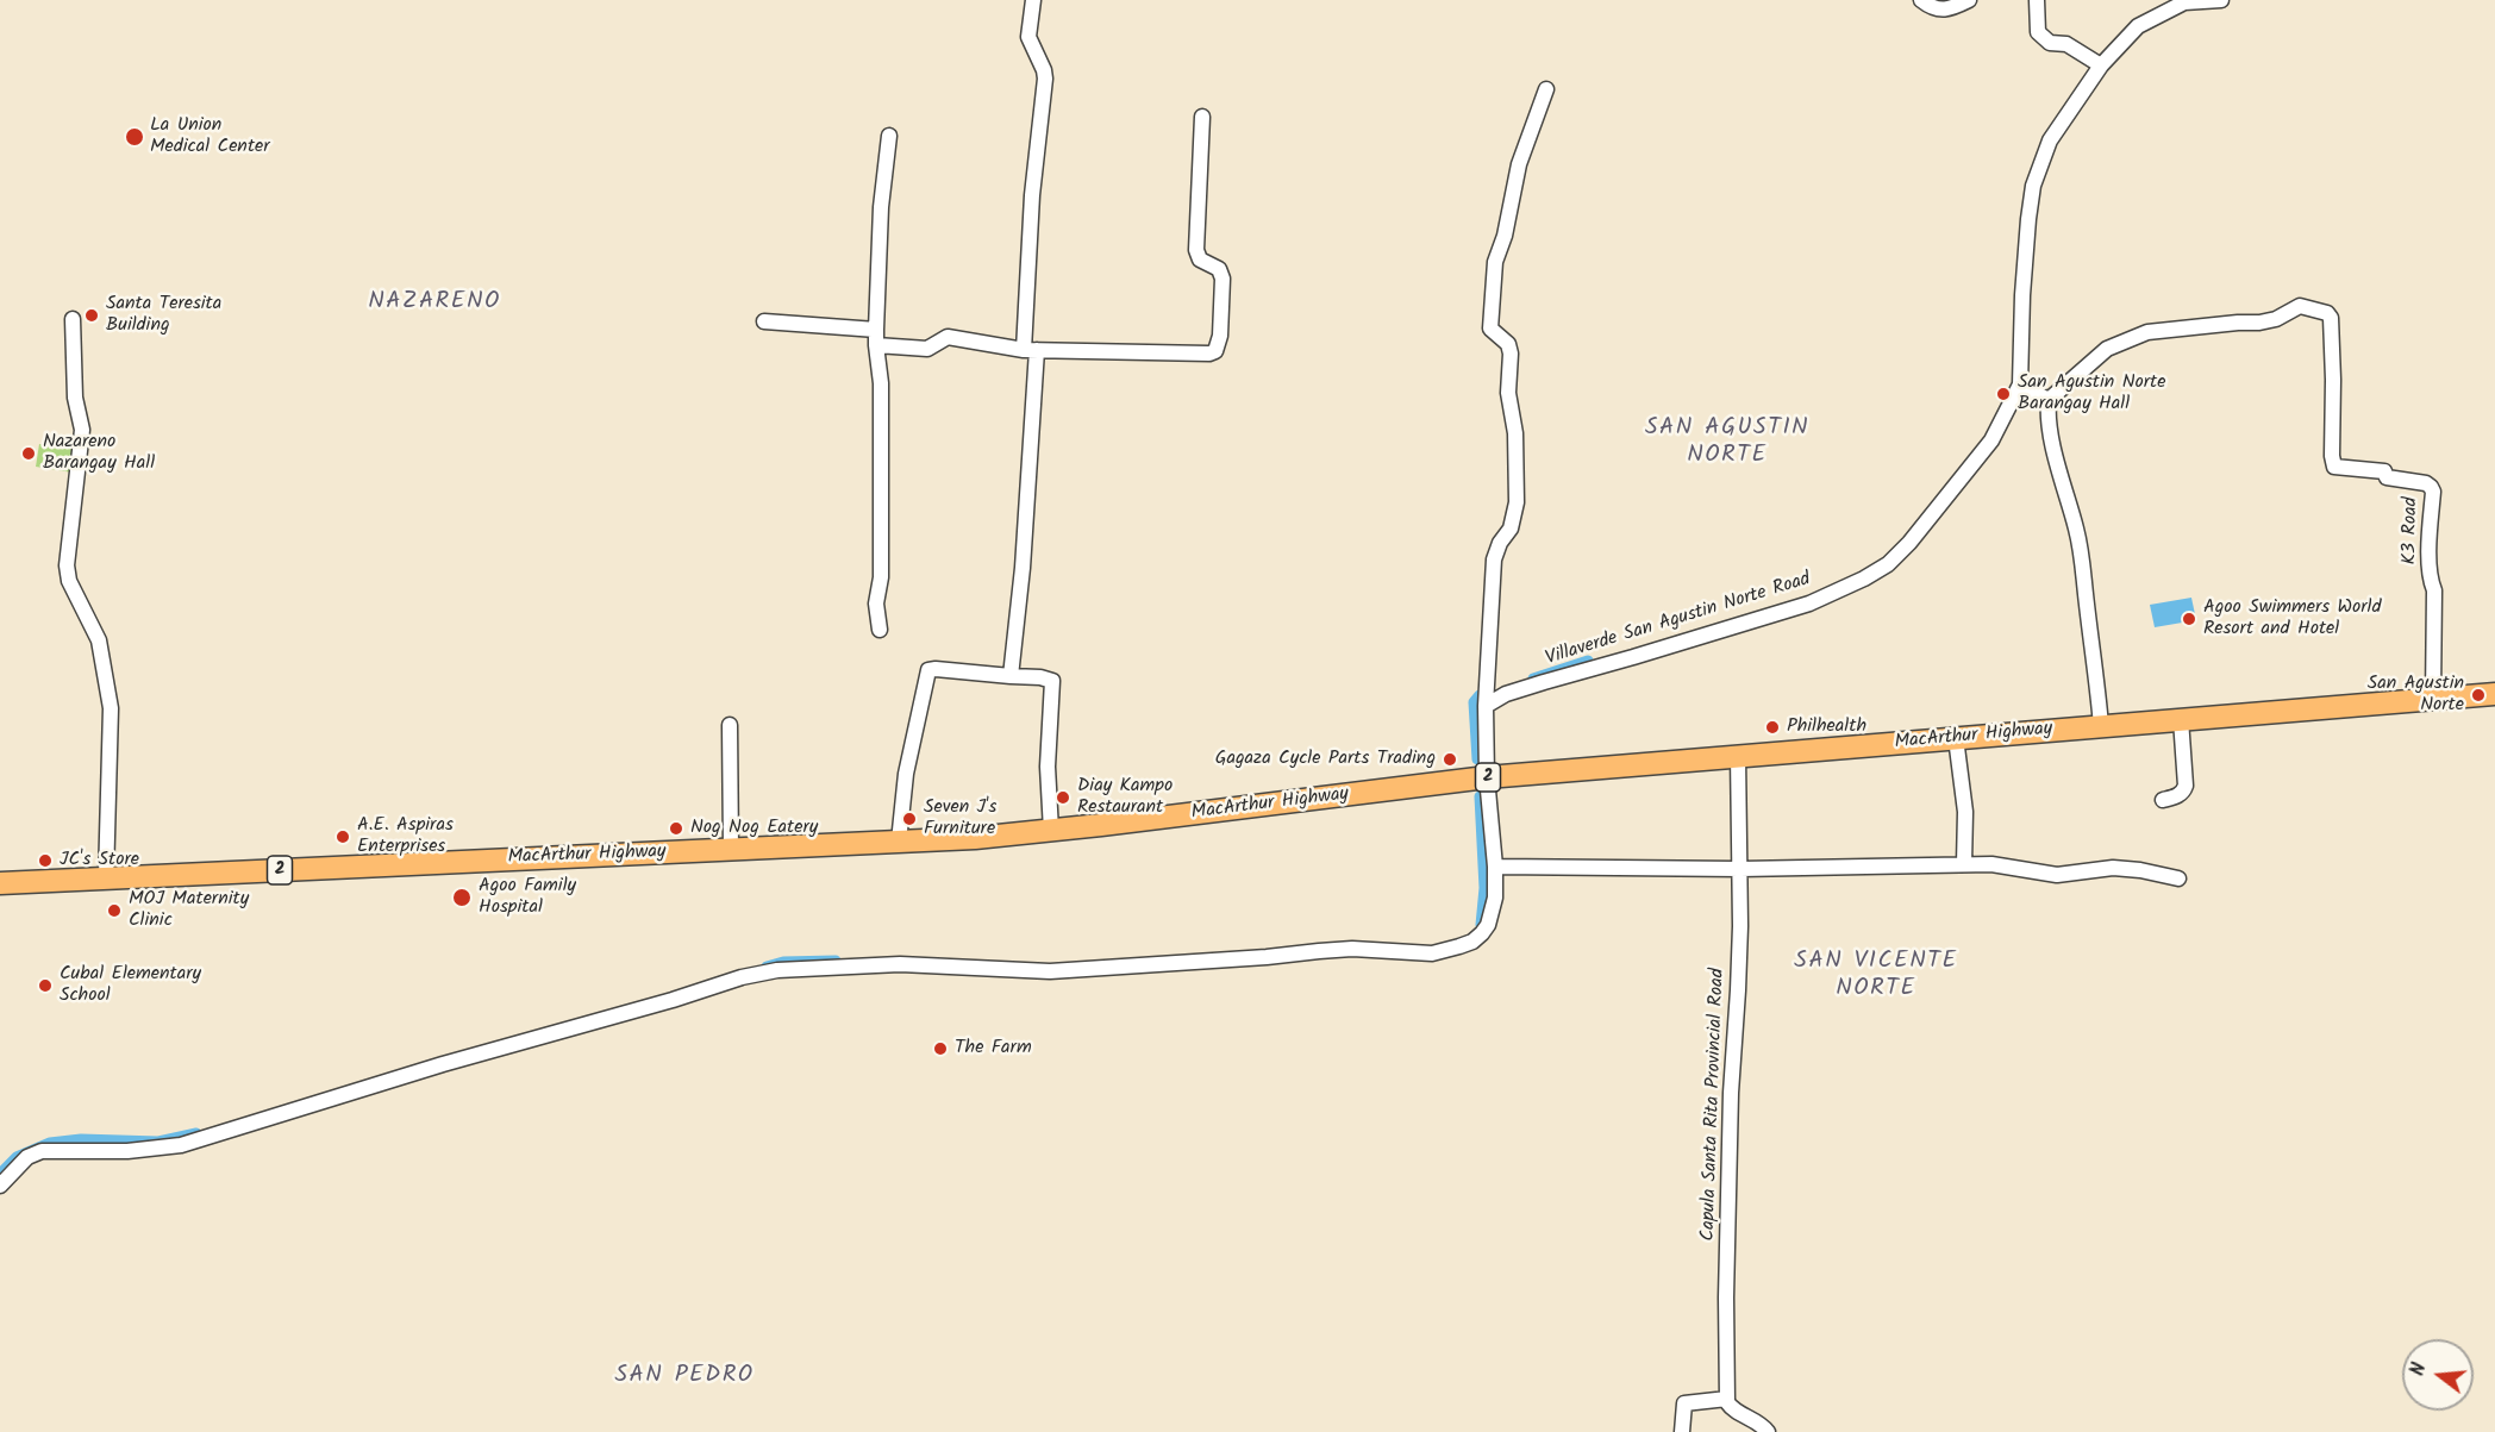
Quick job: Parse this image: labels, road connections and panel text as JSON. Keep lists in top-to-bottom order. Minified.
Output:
{"streets":{"highway":["MacArthur Highway","2"],"street":["K3 Road","Villaverde San Agustin Norte Road","Capula Santa Rita Provincial Road"]},"crossings":[["K3 Road","MacArthur Highway"],["MacArthur Highway","Capula Santa Rita Provincial Road"]],"districts":["NAZARENO","SAN AGUSTIN NORTE","SAN VICENTE NORTE","SAN PEDRO"],"places":["La Union Medical Center","Santa Teresita Building","San Agustin Norte Barangay Hall","Nazareno Barangay Hall","Agoo Swimmers World Resort and Hotel","San Agustin Norte","Philhealth","Gagaza Cycle Parts Trading","Diay Kampo Restaurant","Seven J's Furniture","Nog Nog Eatery","A.E. Aspiras Enterprises","JC's Store","Agoo Family Hospital","MOJ Maternity Clinic","Cubal Elementary School","The Farm"],"north":"left"}
